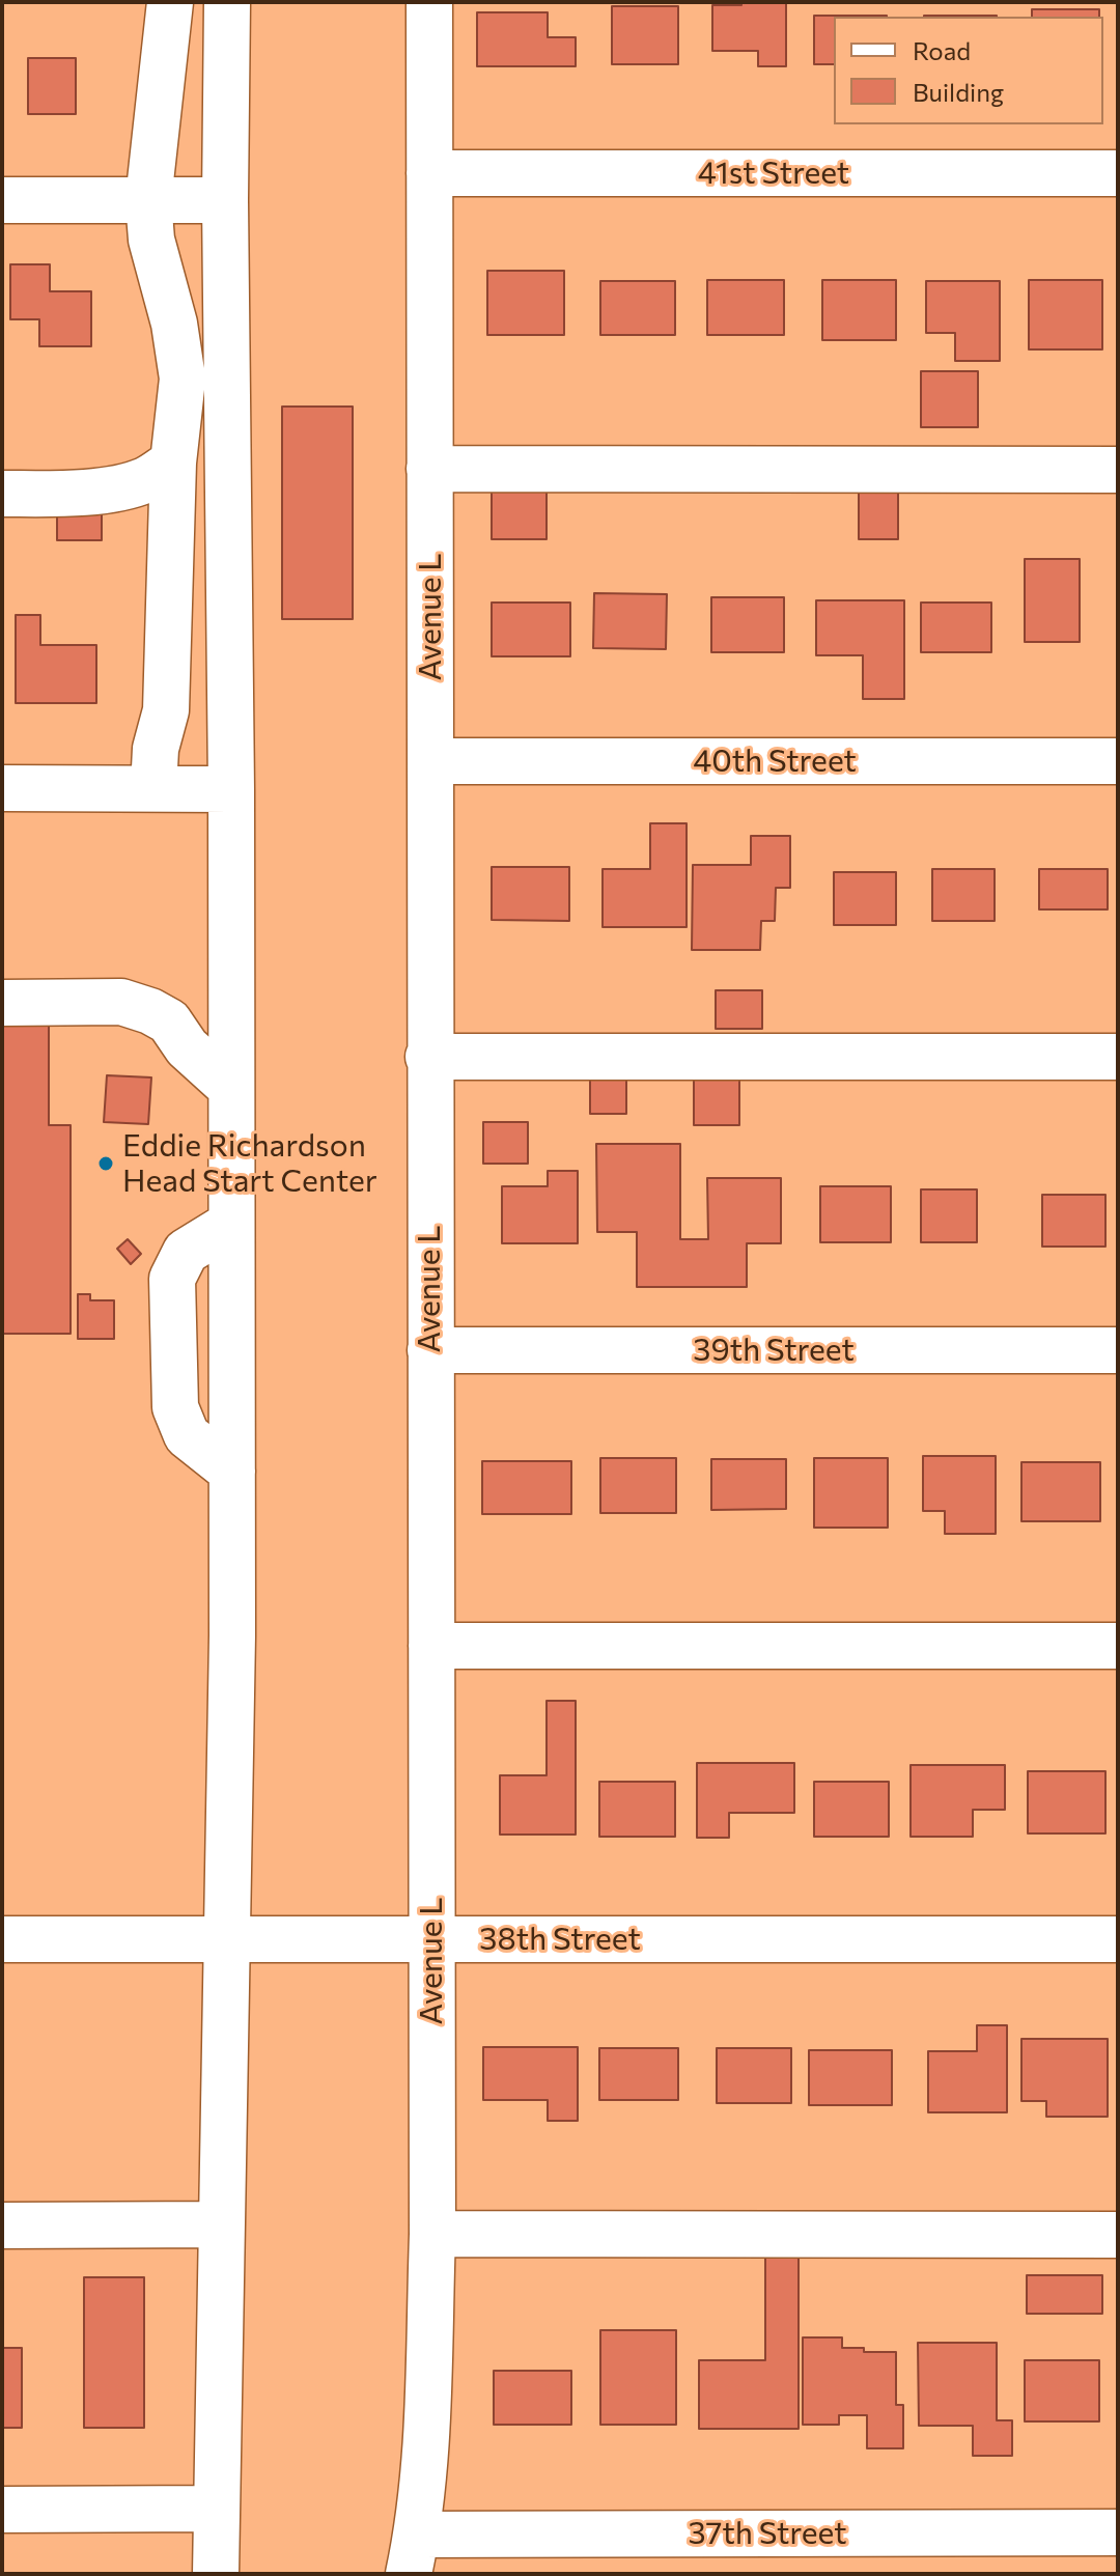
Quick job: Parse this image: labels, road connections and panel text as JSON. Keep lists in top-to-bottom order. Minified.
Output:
{"streets":{"street":["41st Street","Avenue L","40th Street","39th Street","38th Street","37th Street"]},"crossings":[["41st Street","Avenue L"],["Avenue L","40th Street"],["Avenue L","39th Street"],["Avenue L","38th Street"],["Avenue L","37th Street"]],"places":["Eddie Richardson Head Start Center"],"legend":["Road","Building"]}
